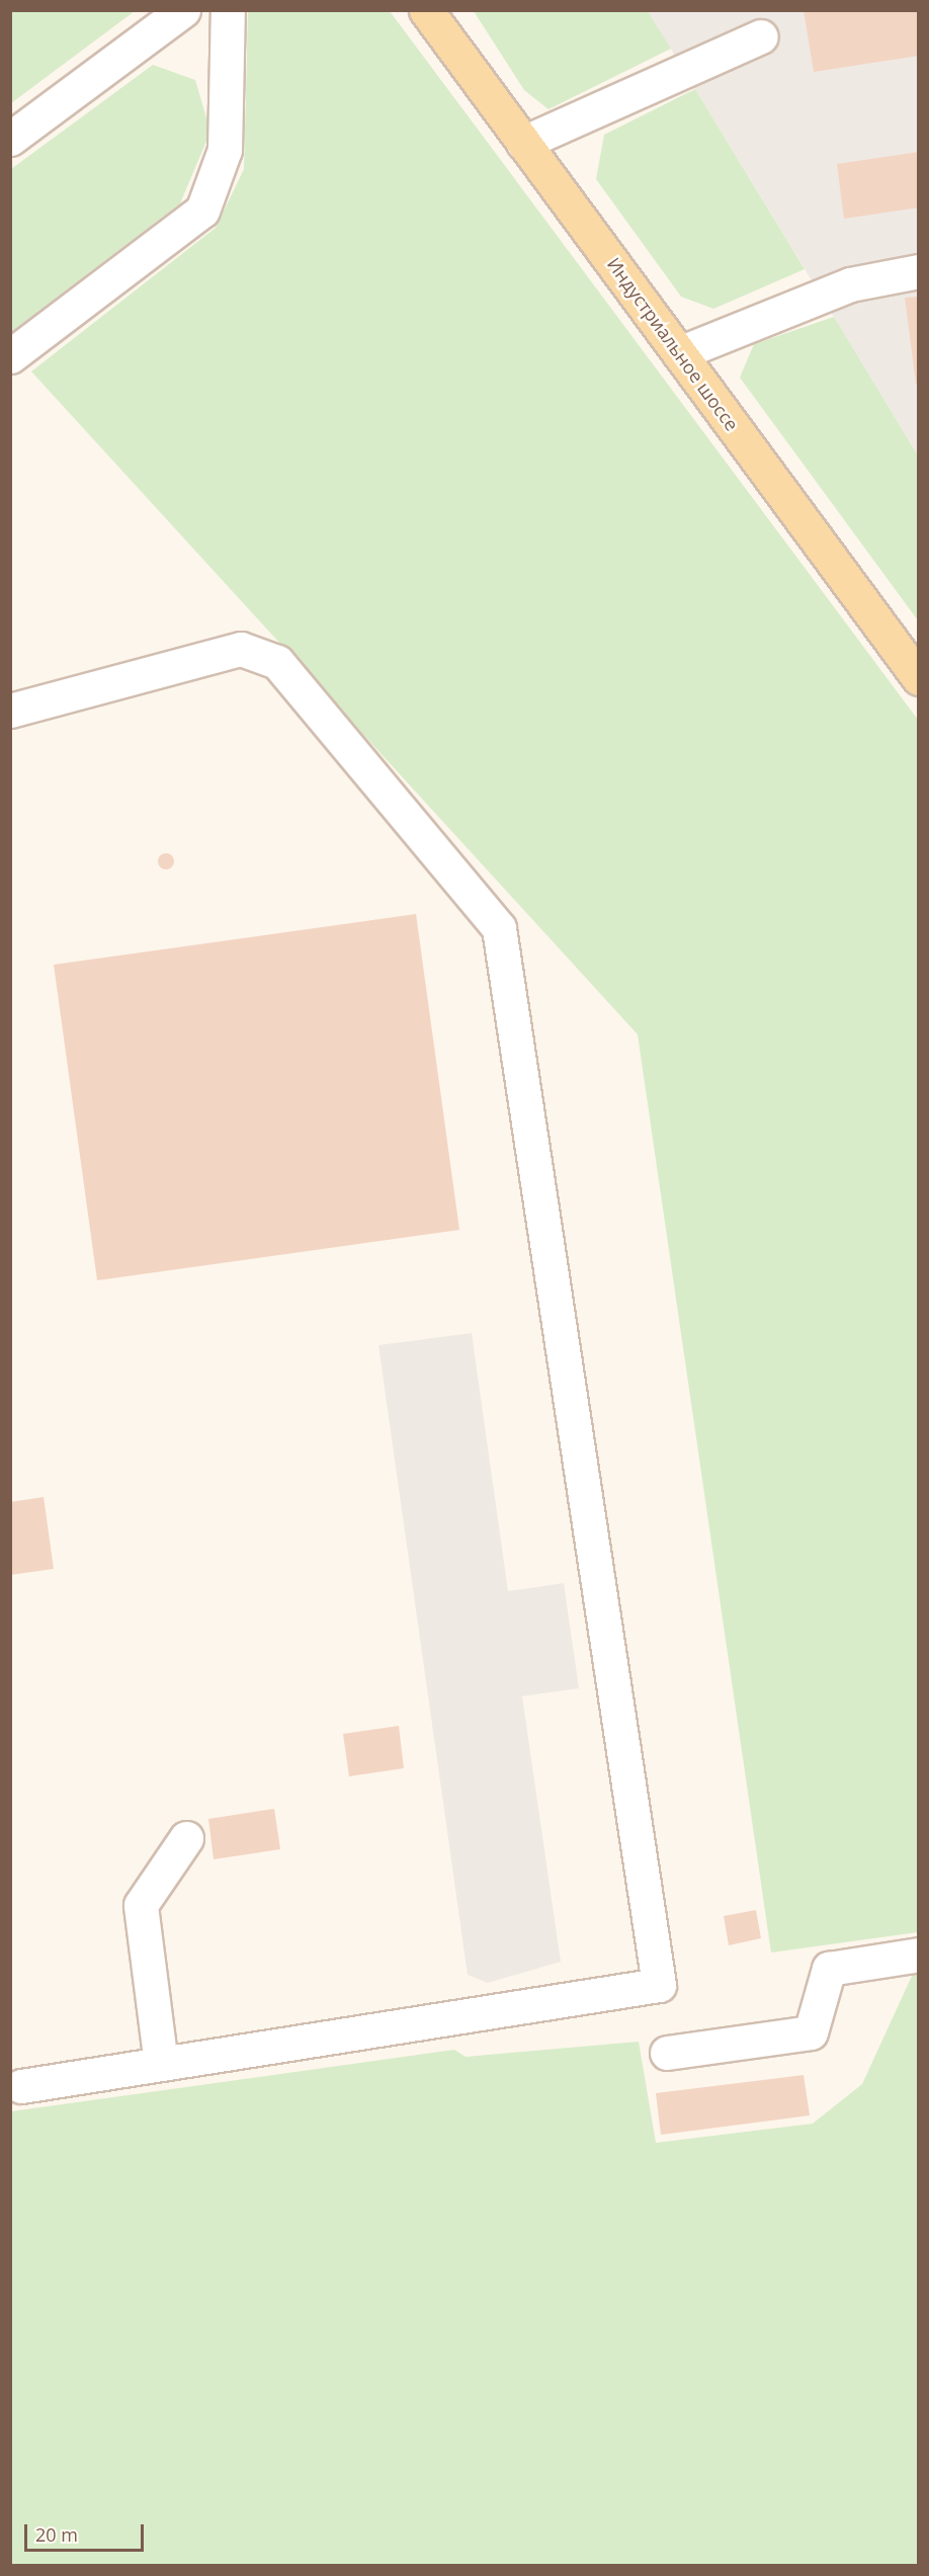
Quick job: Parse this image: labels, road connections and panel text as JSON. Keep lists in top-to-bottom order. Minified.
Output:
{"streets":{"main road":["Индустриальное шоссе"]},"scale_bar":"20 m"}
